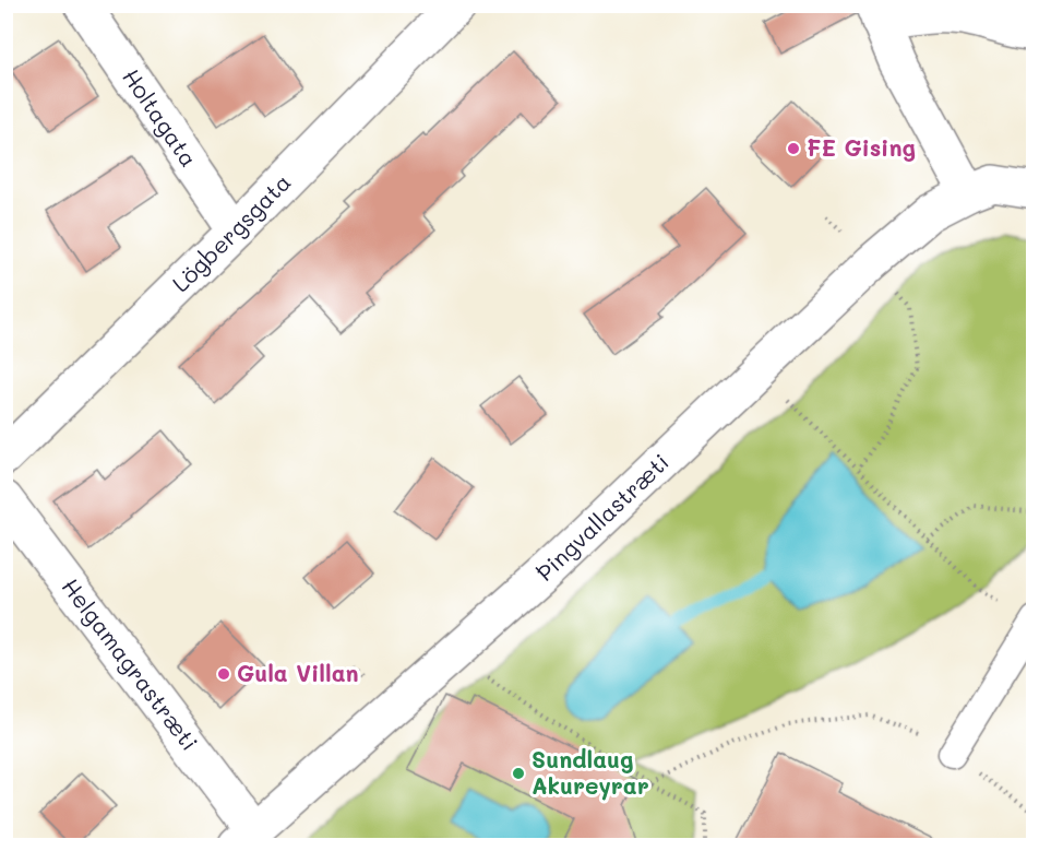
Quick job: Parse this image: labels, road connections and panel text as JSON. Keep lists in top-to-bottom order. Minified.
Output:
{"streets":{"street":["Holtagata","Lögbergsgata","Þingvallastræti","Helgamagrastræti"]},"crossings":[["Holtagata","Lögbergsgata"],["Þingvallastræti","Helgamagrastræti"]],"places":["FE Gising","Gula Villan","Sundlaug Akureyrar"]}
